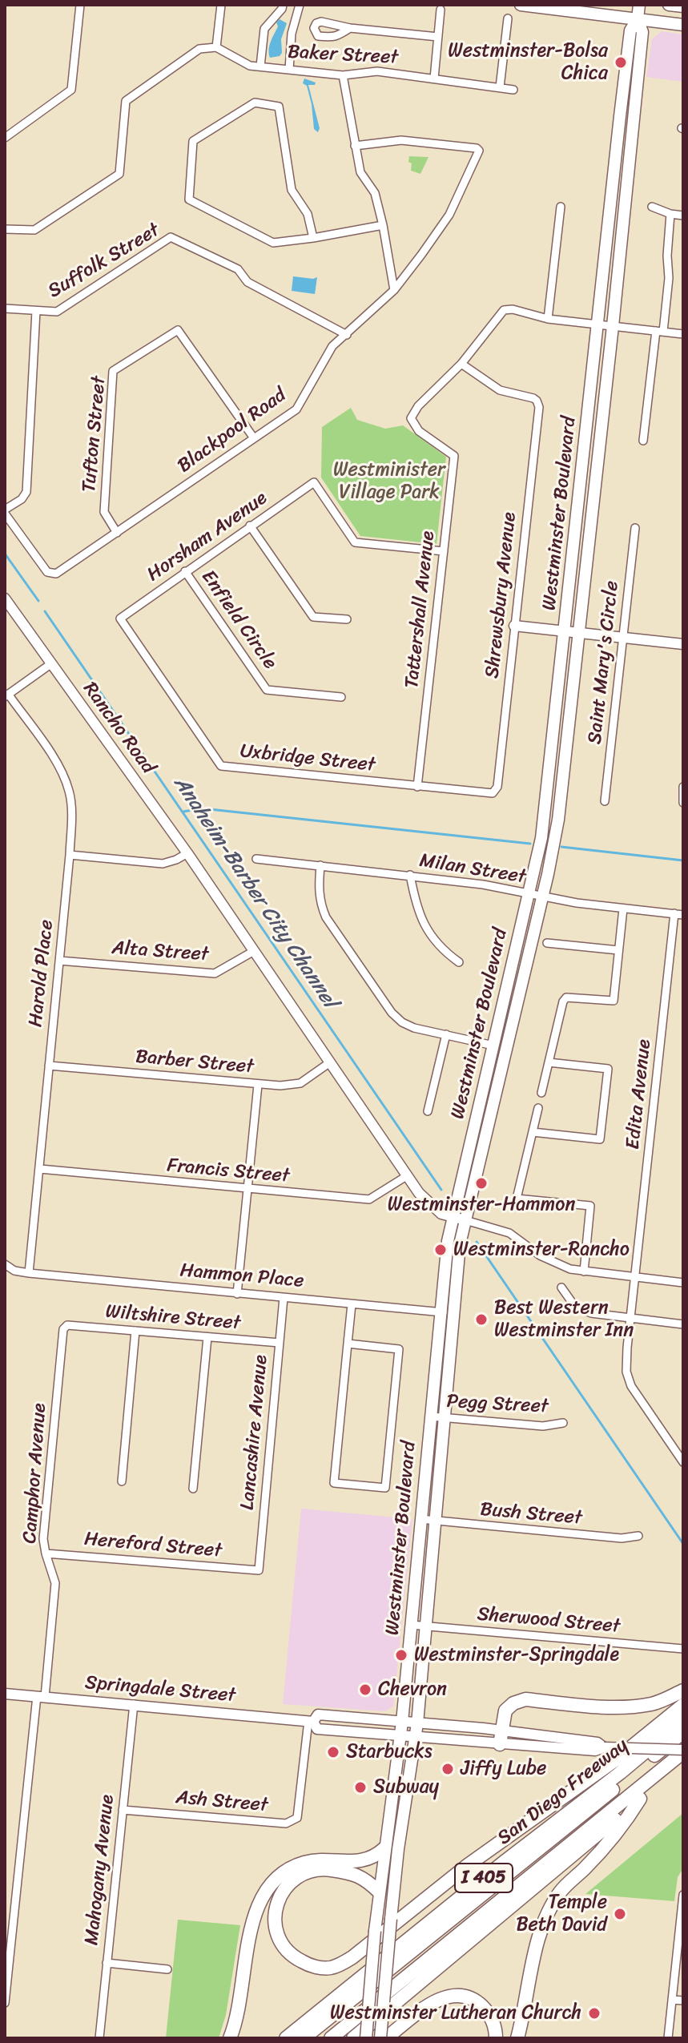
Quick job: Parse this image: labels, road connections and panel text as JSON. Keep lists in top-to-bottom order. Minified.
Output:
{"streets":{"highway":["San Diego Freeway","I 405"],"main road":["Westminster Boulevard"],"street":["Baker Street","Suffolk Street","Blackpool Road","Tufton Street","Horsham Avenue","Shrewsbury Avenue","Tattershall Avenue","Enfield Circle","Saint Mary's Circle","Rancho Road","Uxbridge Street","Milan Street","Alta Street","Harold Place","Barber Street","Edita Avenue","Francis Street","Hammon Place","Wiltshire Street","Pegg Street","Lancashire Avenue","Camphor Avenue","Bush Street","Hereford Street","Sherwood Street","Springdale Street","Ash Street","Mahogany Avenue"]},"crossings":[["Suffolk Street","Blackpool Road"],["Blackpool Road","Tufton Street"],["Westminster Boulevard","Rancho Road"],["Westminster Boulevard","Milan Street"],["Westminster Boulevard","Hammon Place"],["Westminster Boulevard","Pegg Street"],["Westminster Boulevard","Bush Street"],["Westminster Boulevard","Sherwood Street"],["Westminster Boulevard","Springdale Street"],["Horsham Avenue","Tattershall Avenue"],["Horsham Avenue","Enfield Circle"],["Horsham Avenue","Uxbridge Street"],["Shrewsbury Avenue","Tattershall Avenue"],["Shrewsbury Avenue","Uxbridge Street"],["Tattershall Avenue","Uxbridge Street"],["Rancho Road","Alta Street"],["Rancho Road","Barber Street"],["Rancho Road","Francis Street"],["Milan Street","Edita Avenue"],["Alta Street","Harold Place"],["Harold Place","Barber Street"],["Harold Place","Francis Street"],["Harold Place","Hammon Place"],["Hammon Place","Lancashire Avenue"],["Wiltshire Street","Lancashire Avenue"],["Wiltshire Street","Camphor Avenue"],["Lancashire Avenue","Hereford Street"],["Camphor Avenue","Hereford Street"],["Camphor Avenue","Springdale Street"],["Springdale Street","Ash Street"],["Springdale Street","Mahogany Avenue"],["Ash Street","Mahogany Avenue"]],"water":["Anaheim-Barber City Channel"],"parks":["Westminister Village Park"],"places":["Westminster-Bolsa Chica","Westminster-Hammon","Westminster-Rancho","Best Western Westminster Inn","Westminster-Springdale","Chevron","Starbucks","Jiffy Lube","Subway","Temple Beth David","Westminster Lutheran Church"]}
